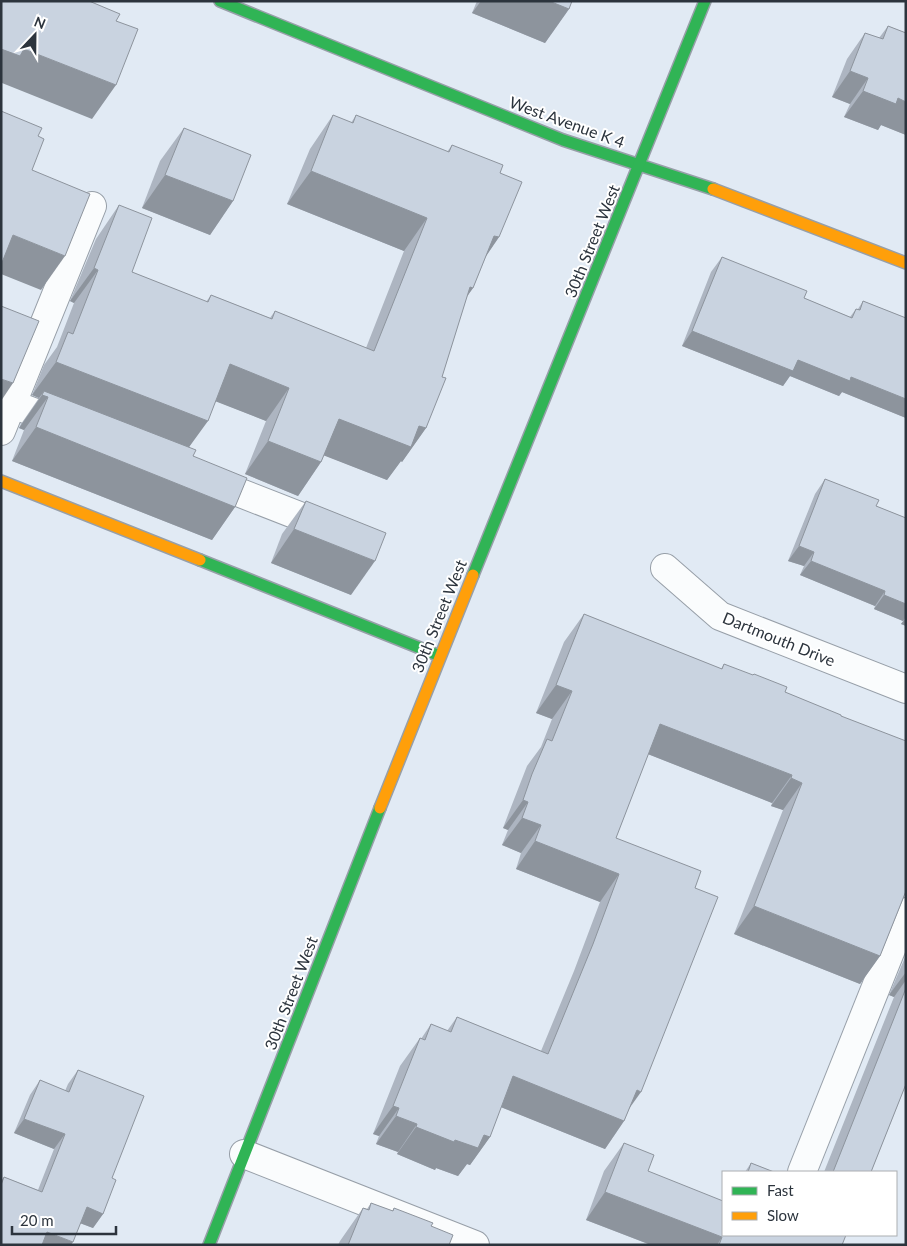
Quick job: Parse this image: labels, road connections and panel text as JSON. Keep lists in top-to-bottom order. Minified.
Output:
{"streets":{"main road":["West Avenue K 4","30th Street West"],"street":["Dartmouth Drive"]},"crossings":[["West Avenue K 4","30th Street West"]],"legend":["Fast","Slow"],"scale_bar":"20 m","north":"top"}
